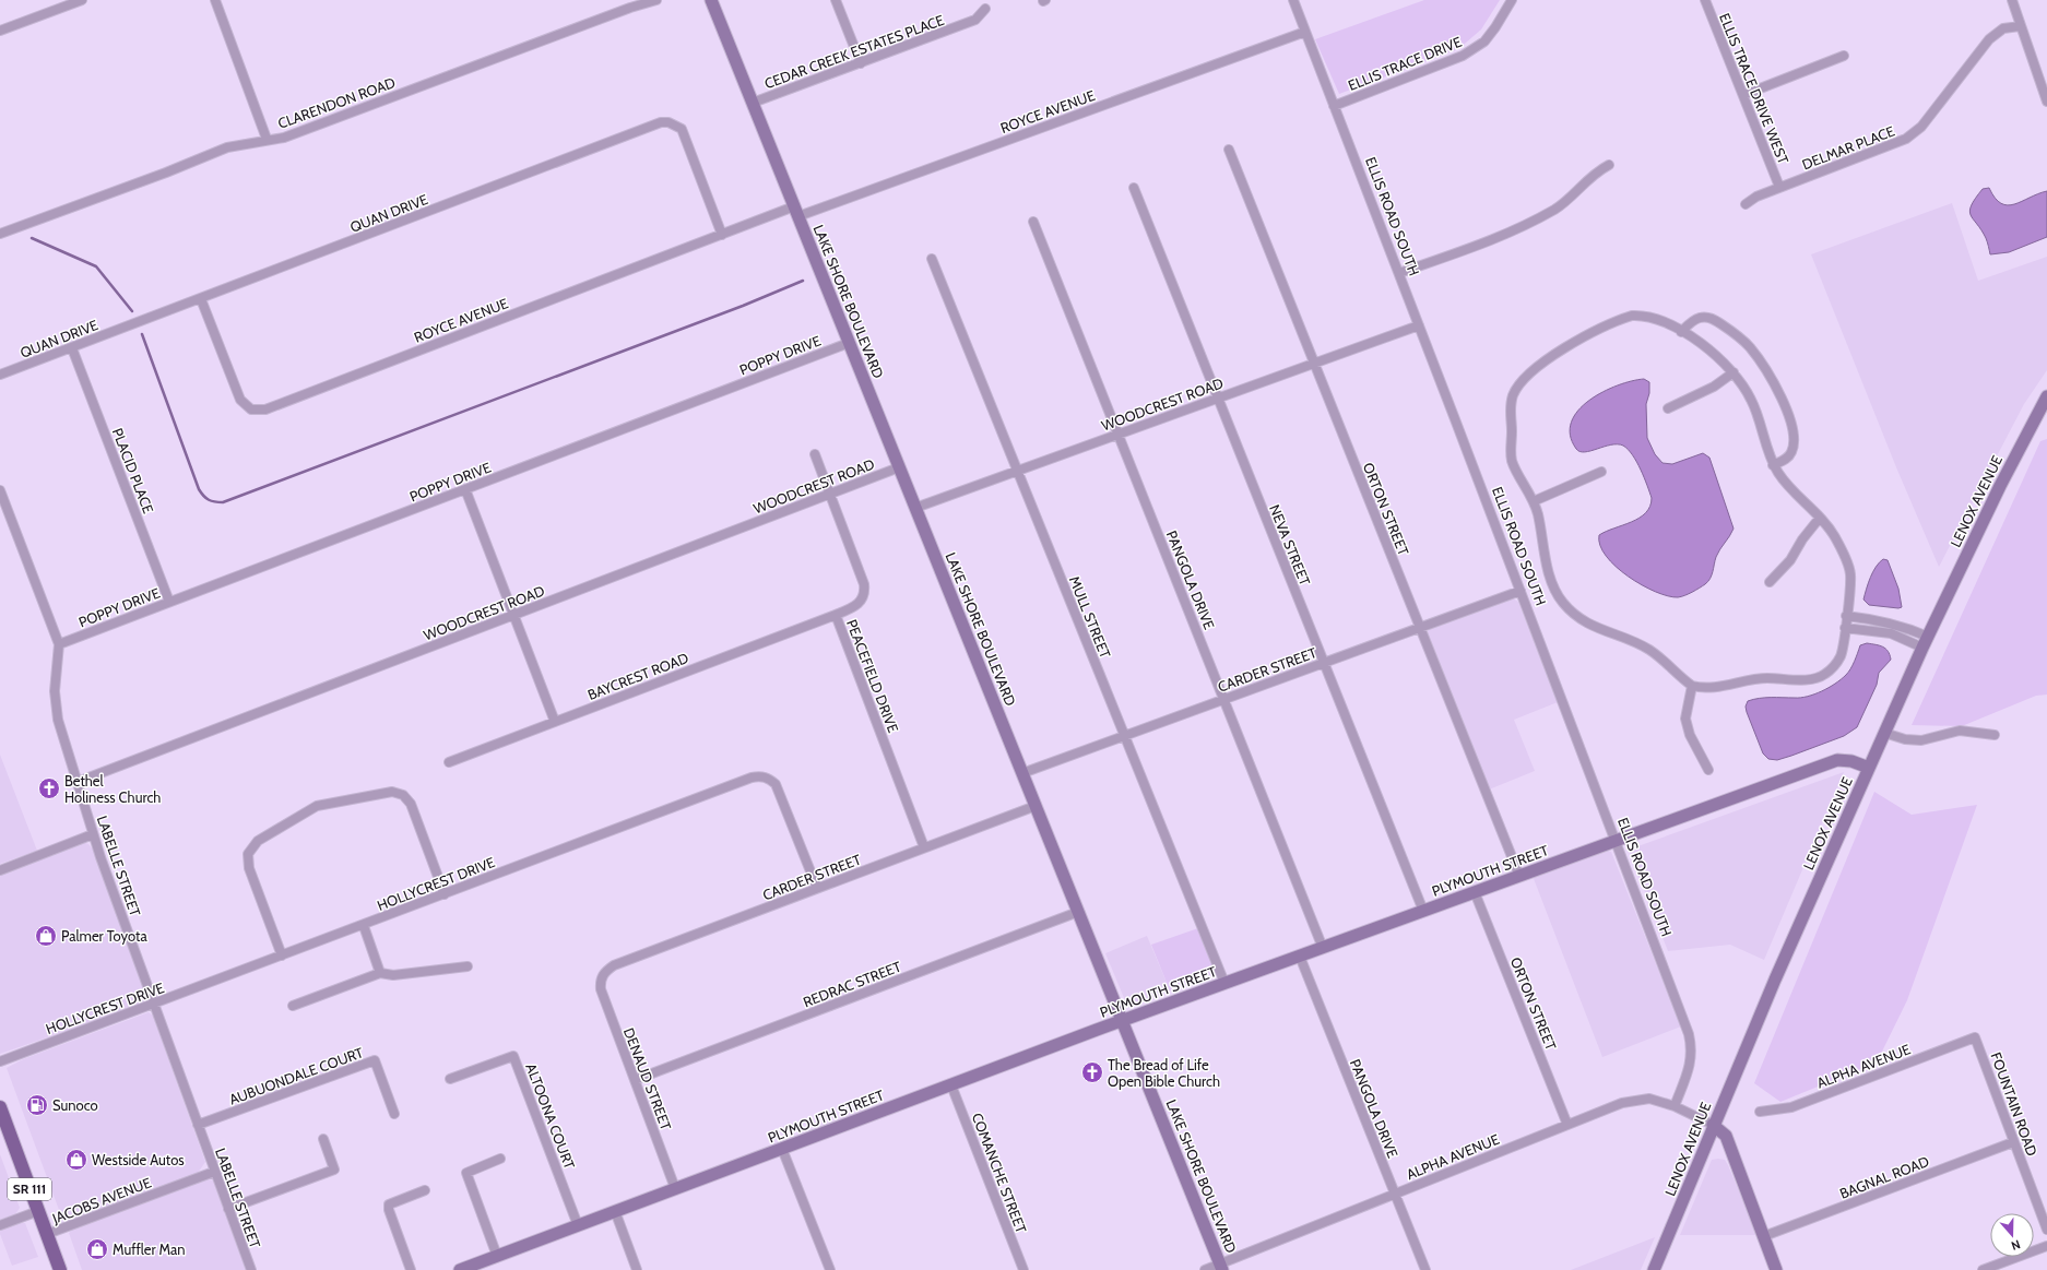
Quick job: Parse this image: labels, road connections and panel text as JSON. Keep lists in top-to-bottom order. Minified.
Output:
{"streets":{"main road":["SR 111"],"street":["CEDAR CREEK ESTATES PLACE","ELLIS TRACE DRIVE","ELLIS TRACE DRIVE WEST","CLARENDON ROAD","ROYCE AVENUE","DELMAR PLACE","QUAN DRIVE","ELLIS ROAD SOUTH","LAKE SHORE BOULEVARD","POPPY DRIVE","WOODCREST ROAD","PLACID PLACE","LENOX AVENUE","ORTON STREET","NEVA STREET","PANGOLA DRIVE","MULL STREET","CARDER STREET","BAYCREST ROAD","PEACEFIELD DRIVE","LABELLE STREET","PLYMOUTH STREET","HOLLYCREST DRIVE","REDRAC STREET","ALPHA AVENUE","AUBUONDALE COURT","DENAUD STREET","FOUNTAIN ROAD","ALTOONA COURT","COMANCHE STREET","BAGNAL ROAD","JACOBS AVENUE"]},"crossings":[["CEDAR CREEK ESTATES PLACE","LAKE SHORE BOULEVARD"],["ELLIS TRACE DRIVE","ELLIS ROAD SOUTH"],["ELLIS TRACE DRIVE WEST","DELMAR PLACE"],["ROYCE AVENUE","QUAN DRIVE"],["ROYCE AVENUE","ELLIS ROAD SOUTH"],["ROYCE AVENUE","LAKE SHORE BOULEVARD"],["QUAN DRIVE","PLACID PLACE"],["ELLIS ROAD SOUTH","WOODCREST ROAD"],["ELLIS ROAD SOUTH","CARDER STREET"],["ELLIS ROAD SOUTH","PLYMOUTH STREET"],["ELLIS ROAD SOUTH","ALPHA AVENUE"],["LAKE SHORE BOULEVARD","POPPY DRIVE"],["LAKE SHORE BOULEVARD","WOODCREST ROAD"],["LAKE SHORE BOULEVARD","CARDER STREET"],["LAKE SHORE BOULEVARD","PLYMOUTH STREET"],["LAKE SHORE BOULEVARD","REDRAC STREET"],["LAKE SHORE BOULEVARD","ALPHA AVENUE"],["POPPY DRIVE","PLACID PLACE"],["POPPY DRIVE","LABELLE STREET"],["WOODCREST ROAD","ORTON STREET"],["WOODCREST ROAD","NEVA STREET"],["WOODCREST ROAD","PANGOLA DRIVE"],["WOODCREST ROAD","MULL STREET"],["WOODCREST ROAD","PEACEFIELD DRIVE"],["WOODCREST ROAD","LABELLE STREET"],["LENOX AVENUE","PLYMOUTH STREET"],["LENOX AVENUE","ALPHA AVENUE"],["ORTON STREET","CARDER STREET"],["ORTON STREET","PLYMOUTH STREET"],["ORTON STREET","ALPHA AVENUE"],["NEVA STREET","CARDER STREET"],["NEVA STREET","PLYMOUTH STREET"],["PANGOLA DRIVE","CARDER STREET"],["PANGOLA DRIVE","PLYMOUTH STREET"],["PANGOLA DRIVE","ALPHA AVENUE"],["MULL STREET","CARDER STREET"],["MULL STREET","PLYMOUTH STREET"],["CARDER STREET","PEACEFIELD DRIVE"],["CARDER STREET","HOLLYCREST DRIVE"],["CARDER STREET","DENAUD STREET"],["BAYCREST ROAD","PEACEFIELD DRIVE"],["LABELLE STREET","HOLLYCREST DRIVE"],["LABELLE STREET","AUBUONDALE COURT"],["LABELLE STREET","JACOBS AVENUE"],["PLYMOUTH STREET","DENAUD STREET"],["PLYMOUTH STREET","ALTOONA COURT"],["PLYMOUTH STREET","COMANCHE STREET"],["REDRAC STREET","DENAUD STREET"],["ALPHA AVENUE","FOUNTAIN ROAD"],["FOUNTAIN ROAD","BAGNAL ROAD"],["SR 111","JACOBS AVENUE"]],"places":{"church":["Bethel Holiness Church","The Bread of Life Open Bible Church"],"shop":["Palmer Toyota","Westside Autos","Muffler Man"],"fuel station":["Sunoco"]},"north":"bottom"}
